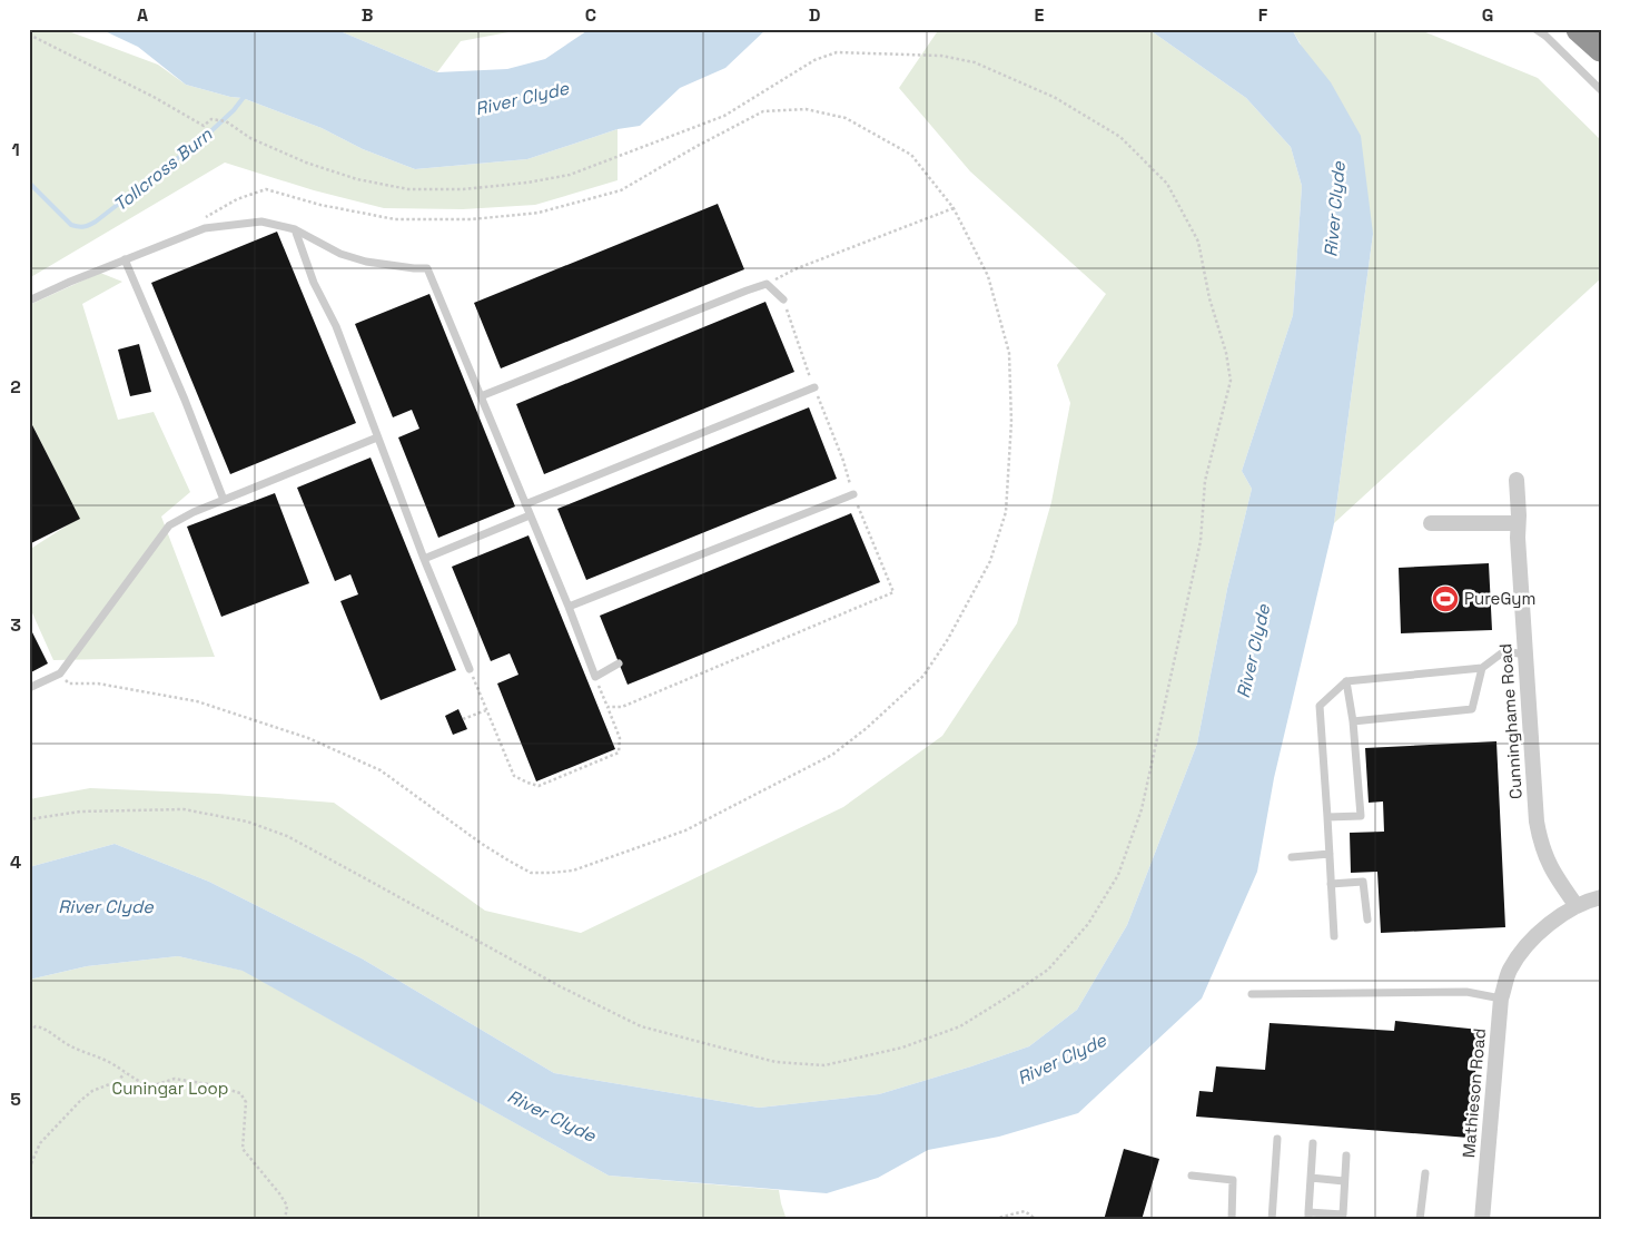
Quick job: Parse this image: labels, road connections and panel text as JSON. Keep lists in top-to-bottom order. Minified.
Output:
{"streets":{"street":["Cunninghame Road","Mathieson Road"]},"crossings":[["Cunninghame Road","Mathieson Road"]],"water":["River Clyde","Tollcross Burn"],"parks":["Cuningar Loop"],"places":{"sports":["PureGym"]},"grid":{"columns":["A","B","C","D","E","F","G"],"rows":["1","2","3","4","5"]}}
